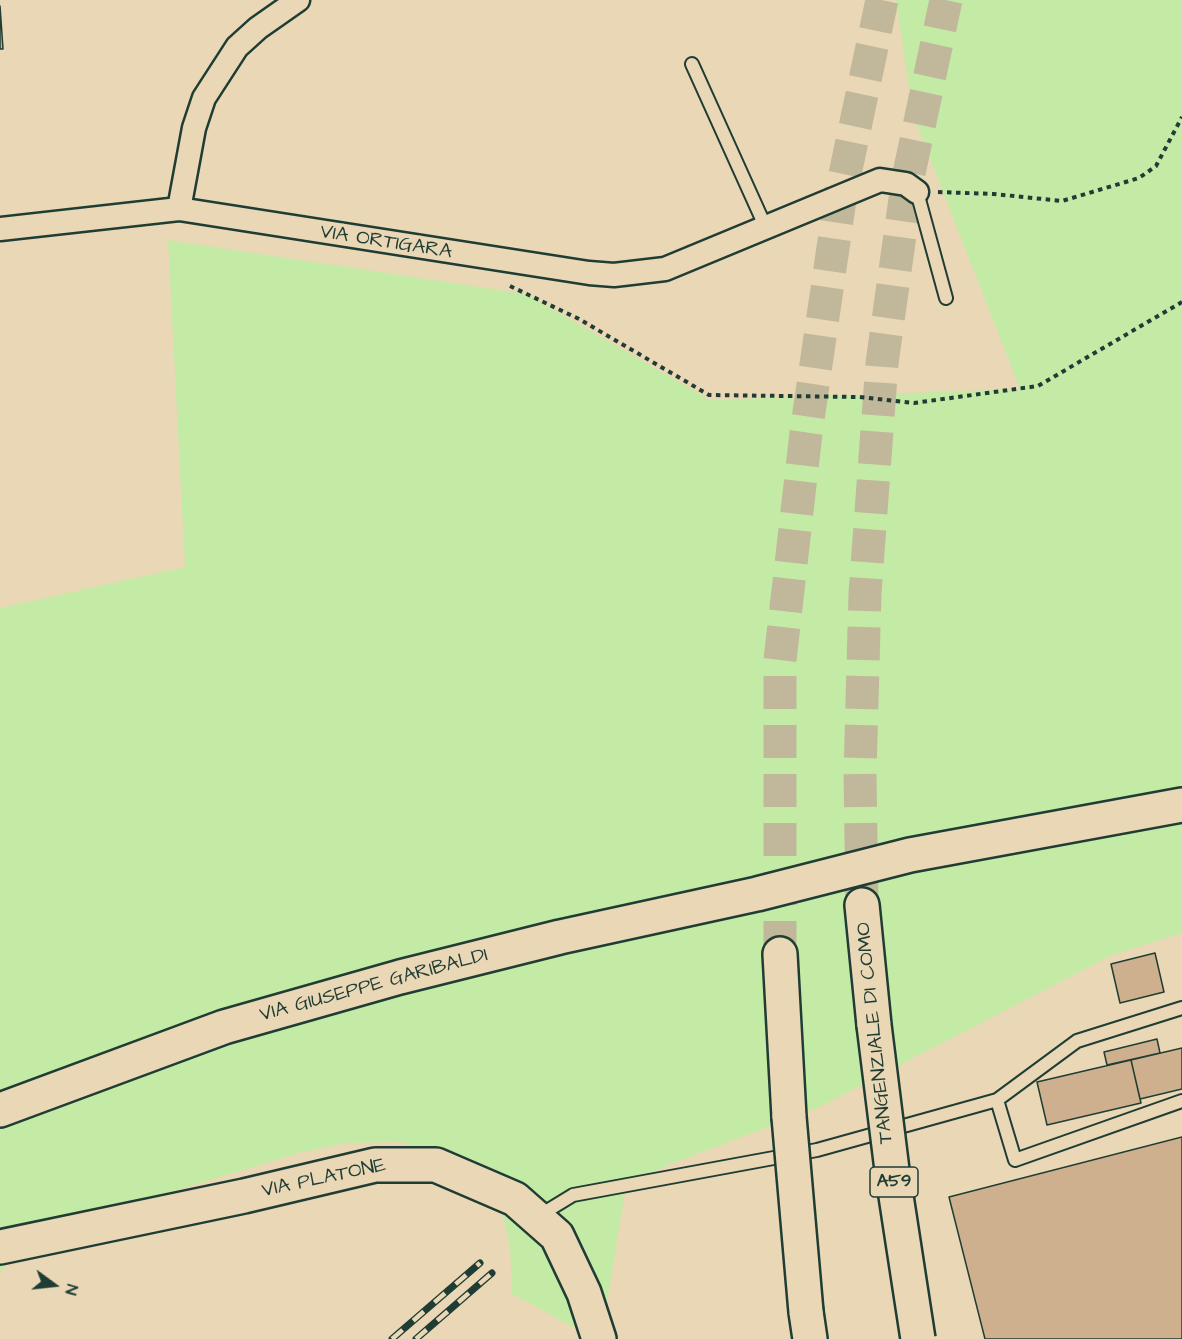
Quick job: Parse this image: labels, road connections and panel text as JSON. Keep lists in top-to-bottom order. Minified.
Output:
{"streets":{"main road":["VIA GIUSEPPE GARIBALDI","TANGENZIALE DI COMO","VIA PLATONE","A59"],"street":["VIA ORTIGARA"]},"north":"right"}
